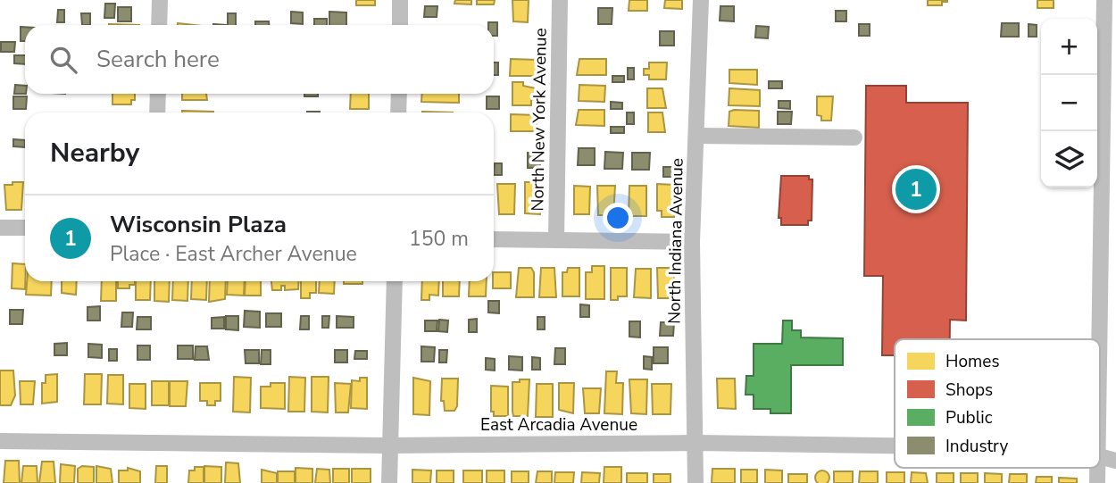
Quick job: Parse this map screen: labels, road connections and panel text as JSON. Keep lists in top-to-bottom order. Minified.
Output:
{"streets":{"street":["North New York Avenue","North Indiana Avenue","East Arcadia Avenue"]},"crossings":[["North Indiana Avenue","East Arcadia Avenue"]],"legend":["Homes","Shops","Public","Industry"],"page":{"map_buttons":["+","−"],"search":"Search here","heading":"Nearby","pins":"1","list":[{"mark":"1","name":"Wisconsin Plaza","note":"Place · East Archer Avenue","value":"150 m"}]}}
